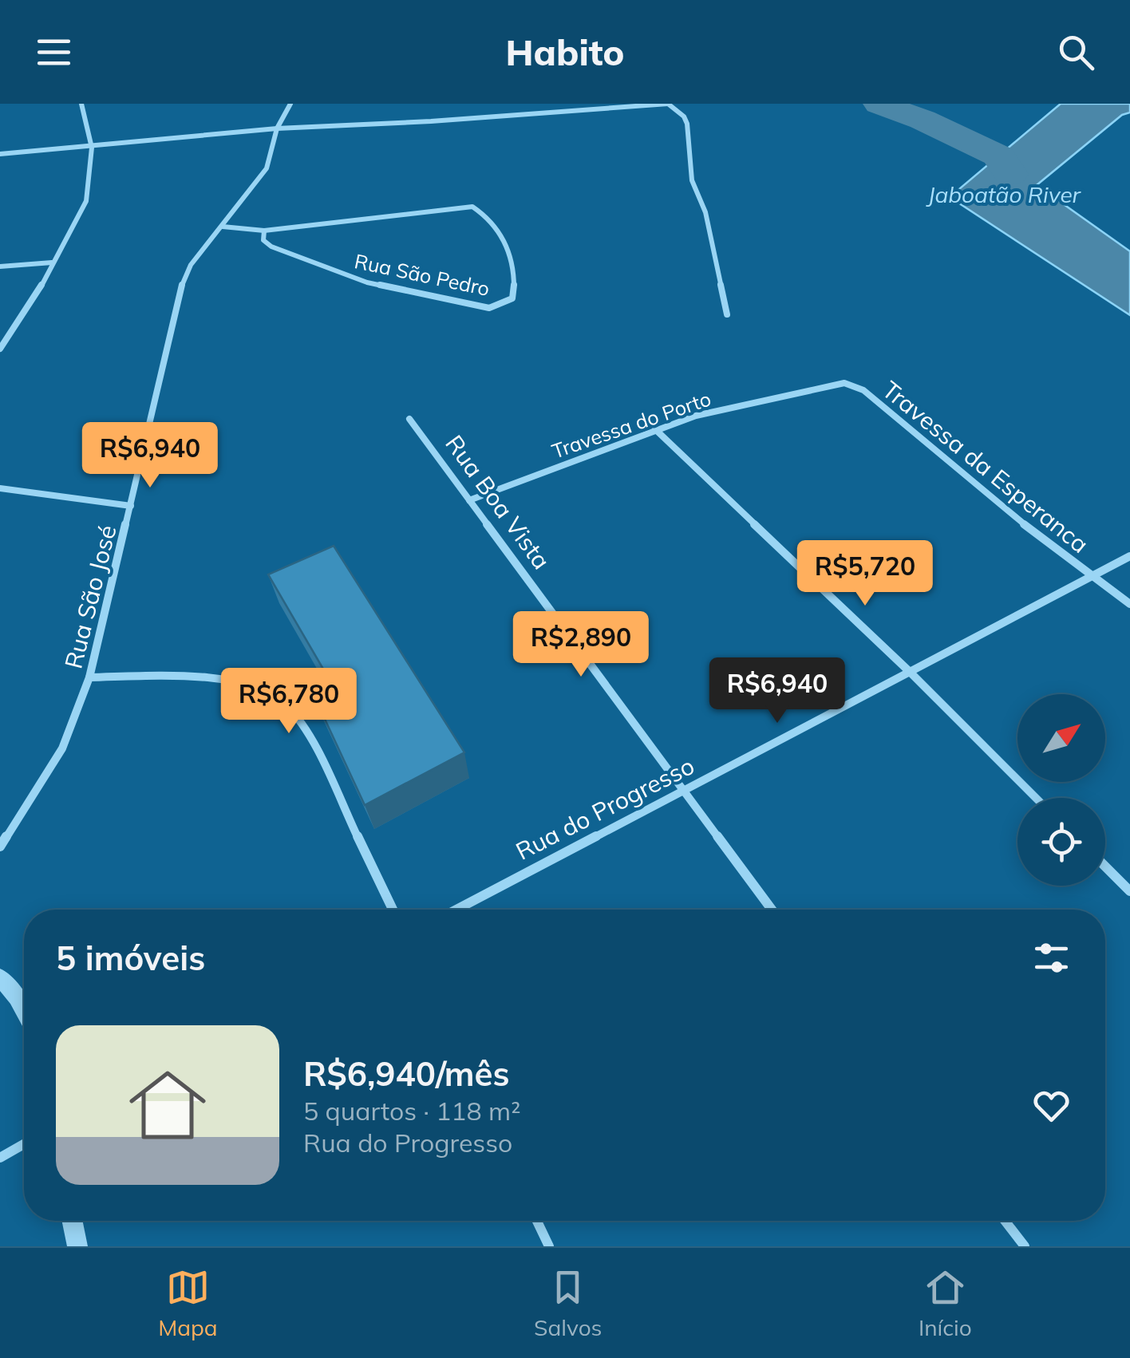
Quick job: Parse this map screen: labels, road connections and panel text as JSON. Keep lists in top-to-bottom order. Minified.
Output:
{"streets":{"street":["Rua São Pedro","Travessa do Porto","Travessa da Esperanca","Rua Boa Vista","Rua São José","Rua do Progresso"]},"crossings":[["Rua São Pedro","Rua São José"],["Travessa do Porto","Travessa da Esperanca"],["Travessa do Porto","Rua Boa Vista"],["Travessa da Esperanca","Rua do Progresso"],["Rua Boa Vista","Rua do Progresso"]],"water":["Jaboatão River"],"north":"top right","page":{"header":"Habito","price":["R$6,940","R$5,720","R$2,890","R$6,940","R$6,780"],"heading":"5 imóveis","list":[{"name":"R$6,940/mês","note":"5 quartos · 118 m² · Rua do Progresso"}],"tabs":["Mapa","Salvos","Início"]}}
